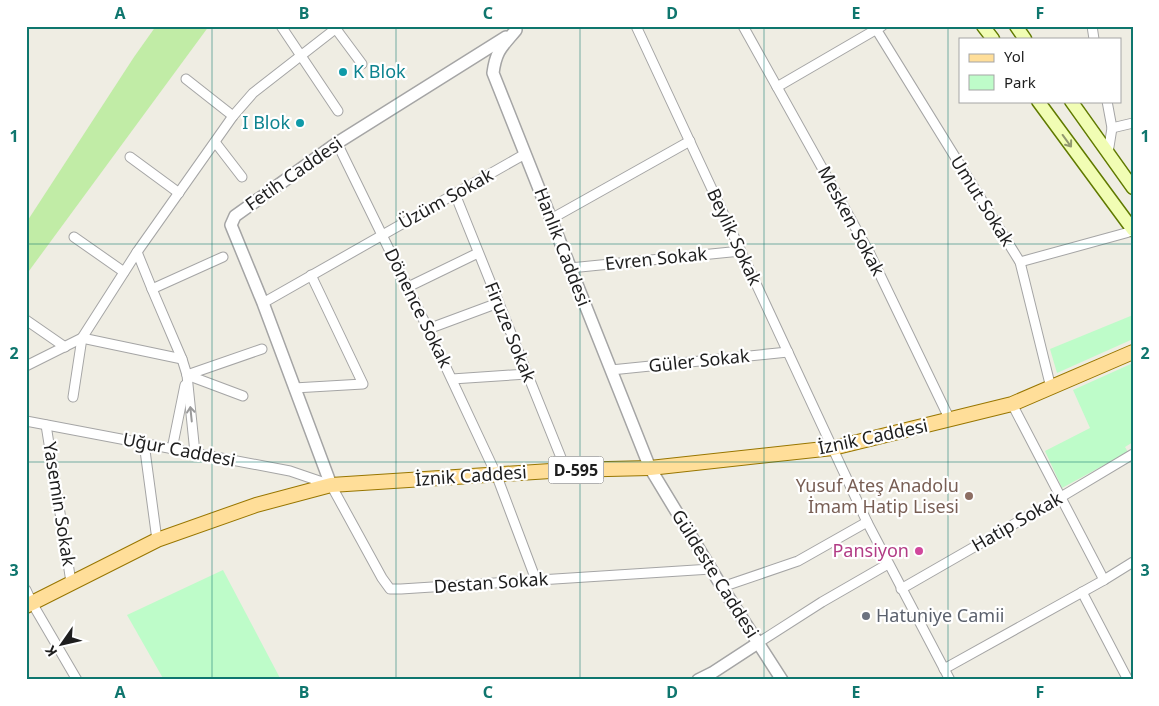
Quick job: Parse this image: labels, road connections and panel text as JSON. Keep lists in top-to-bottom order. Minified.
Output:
{"streets":{"main road":["İznik Caddesi","D-595"],"street":["Fetih Caddesi","Üzüm Sokak","Umut Sokak","Mesken Sokak","Beylik Sokak","Hanlık Caddesi","Evren Sokak","Dönence Sokak","Firuze Sokak","Güler Sokak","Uğur Caddesi","Yasemin Sokak","Hatip Sokak","Güldeste Caddesi","Destan Sokak"]},"crossings":[["Fetih Caddesi","Üzüm Sokak"],["Fetih Caddesi","Hanlık Caddesi"],["Fetih Caddesi","Dönence Sokak"],["Fetih Caddesi","İznik Caddesi"],["Fetih Caddesi","Uğur Caddesi"],["Fetih Caddesi","Destan Sokak"],["Üzüm Sokak","Hanlık Caddesi"],["Üzüm Sokak","Dönence Sokak"],["Üzüm Sokak","Firuze Sokak"],["Umut Sokak","İznik Caddesi"],["Mesken Sokak","İznik Caddesi"],["Beylik Sokak","Evren Sokak"],["Beylik Sokak","Güler Sokak"],["Beylik Sokak","İznik Caddesi"],["Beylik Sokak","Hatip Sokak"],["Hanlık Caddesi","Evren Sokak"],["Hanlık Caddesi","Güler Sokak"],["Hanlık Caddesi","İznik Caddesi"],["Hanlık Caddesi","Güldeste Caddesi"],["Dönence Sokak","İznik Caddesi"],["Dönence Sokak","Destan Sokak"],["Firuze Sokak","İznik Caddesi"],["İznik Caddesi","Uğur Caddesi"],["İznik Caddesi","Yasemin Sokak"],["İznik Caddesi","Güldeste Caddesi"],["İznik Caddesi","Destan Sokak"],["Uğur Caddesi","Yasemin Sokak"],["Uğur Caddesi","Destan Sokak"],["Güldeste Caddesi","Destan Sokak"]],"places":["K Blok","I Blok","Yusuf Ateş Anadolu İmam Hatip Lisesi","Pansiyon","Hatuniye Camii"],"legend":["Yol","Park"],"north":"bottom left","grid":{"columns":["A","B","C","D","E","F"],"rows":["1","2","3"]}}
